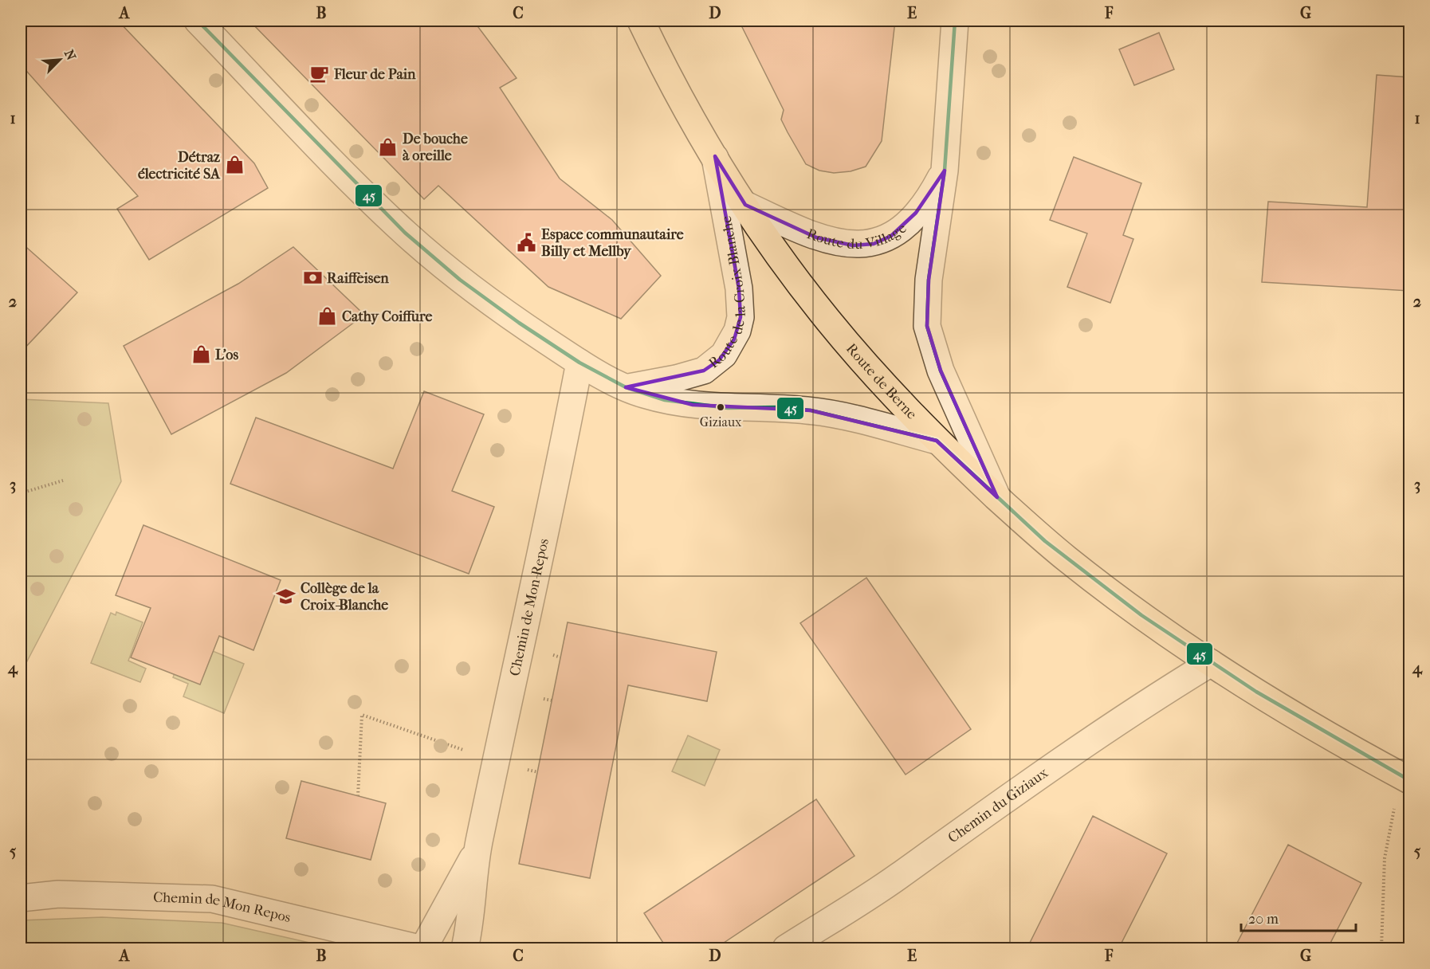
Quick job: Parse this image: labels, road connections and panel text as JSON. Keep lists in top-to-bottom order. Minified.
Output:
{"streets":{"main road":["Route de Berne"],"street":["Route du Village","Route de la Croix-Blanche","Chemin de Mon-Repos","Chemin du Giziaux","Chemin de Mon Repos"]},"crossings":[["Route du Village","Route de Berne"],["Route de la Croix-Blanche","Route de Berne"],["Route de Berne","Chemin du Giziaux"]],"places":{"cafe":["Fleur de Pain"],"shop":["De bouche à oreille","Détraz électricité SA","Cathy Coiffure","L'os"],"public building":["Espace communautaire Billy et Mellby"],"bank":["Raiffeisen"],"other":["Giziaux"],"school or university":["Collège de la Croix-Blanche"]},"lines":["transit line 45"],"scale_bar":"20 m","north":"top right","grid":{"columns":["A","B","C","D","E","F","G"],"rows":["1","2","3","4","5"]}}
